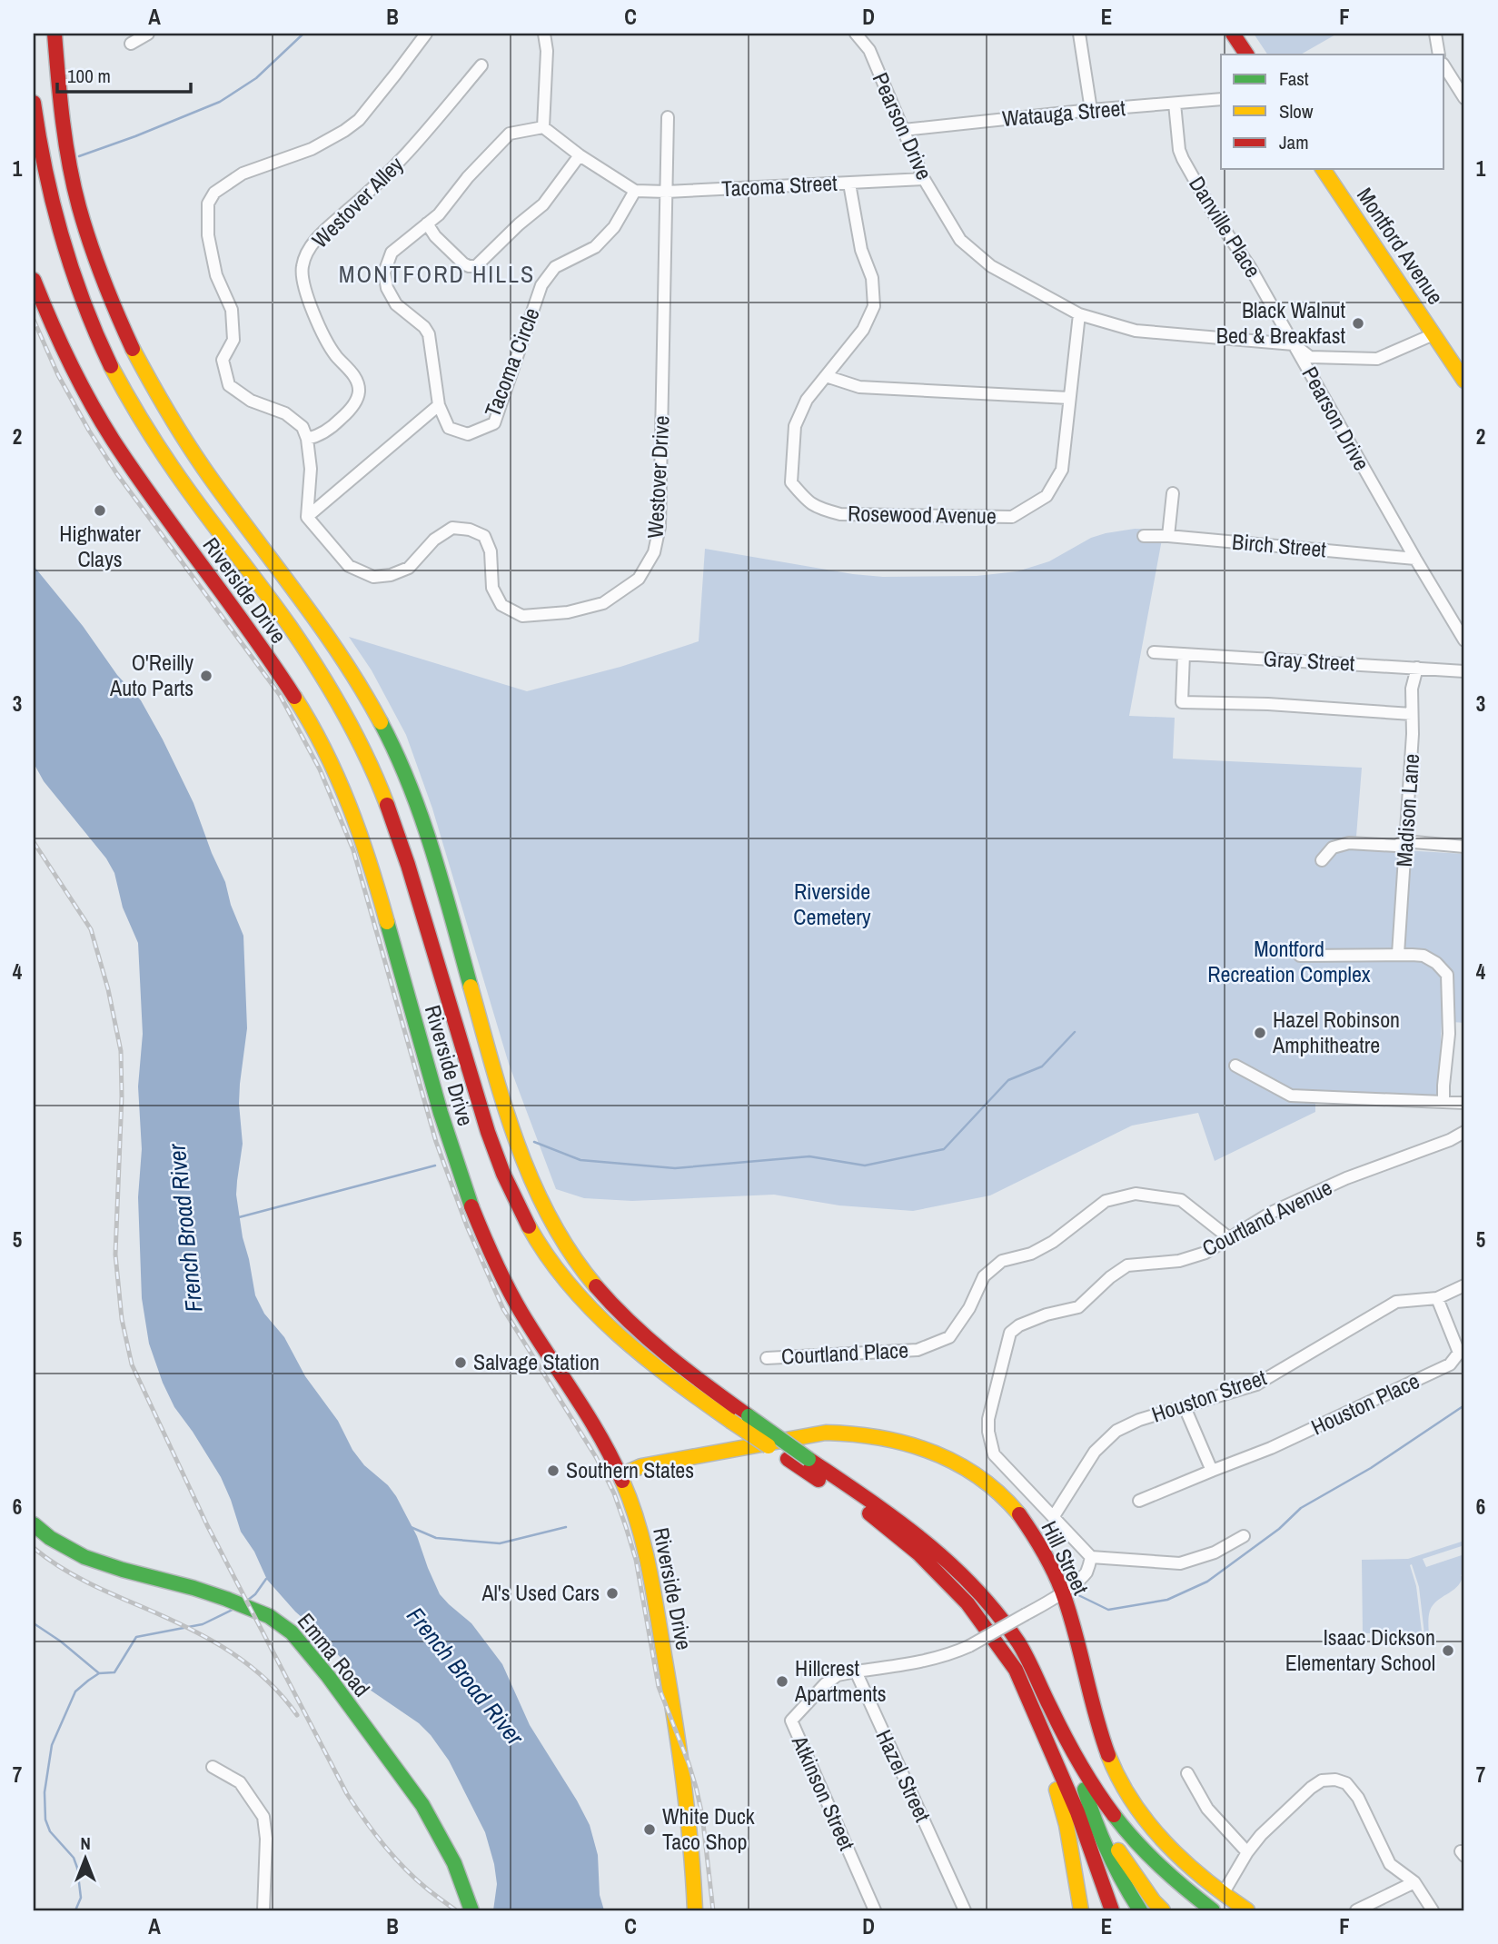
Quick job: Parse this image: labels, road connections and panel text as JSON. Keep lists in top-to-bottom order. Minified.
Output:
{"streets":{"main road":["Montford Avenue","Riverside Drive","Hill Street","Emma Road"],"street":["Watauga Street","Pearson Drive","Tacoma Street","Westover Alley","Danville Place","Tacoma Circle","Westover Drive","Rosewood Avenue","Birch Street","Gray Street","Madison Lane","Courtland Avenue","Courtland Place","Houston Street","Houston Place","Hazel Street","Atkinson Street"]},"crossings":[["Watauga Street","Pearson Drive"],["Watauga Street","Danville Place"],["Pearson Drive","Tacoma Street"],["Pearson Drive","Danville Place"],["Pearson Drive","Rosewood Avenue"],["Pearson Drive","Birch Street"],["Tacoma Street","Tacoma Circle"],["Tacoma Street","Westover Drive"],["Tacoma Street","Rosewood Avenue"],["Riverside Drive","Hill Street"],["Gray Street","Madison Lane"],["Courtland Avenue","Courtland Place"],["Courtland Avenue","Houston Street"],["Houston Street","Houston Place"],["Hazel Street","Atkinson Street"]],"districts":["MONTFORD HILLS"],"water":["French Broad River"],"parks":["Riverside Cemetery","Montford Recreation Complex"],"places":["Black Walnut Bed & Breakfast","Highwater Clays","O'Reilly Auto Parts","Hazel Robinson Amphitheatre","Salvage Station","Southern States","Al's Used Cars","Isaac Dickson Elementary School","Hillcrest Apartments","White Duck Taco Shop"],"legend":["Fast","Slow","Jam"],"scale_bar":"100 m","north":"top","grid":{"columns":["A","B","C","D","E","F"],"rows":["1","2","3","4","5","6","7"]}}
